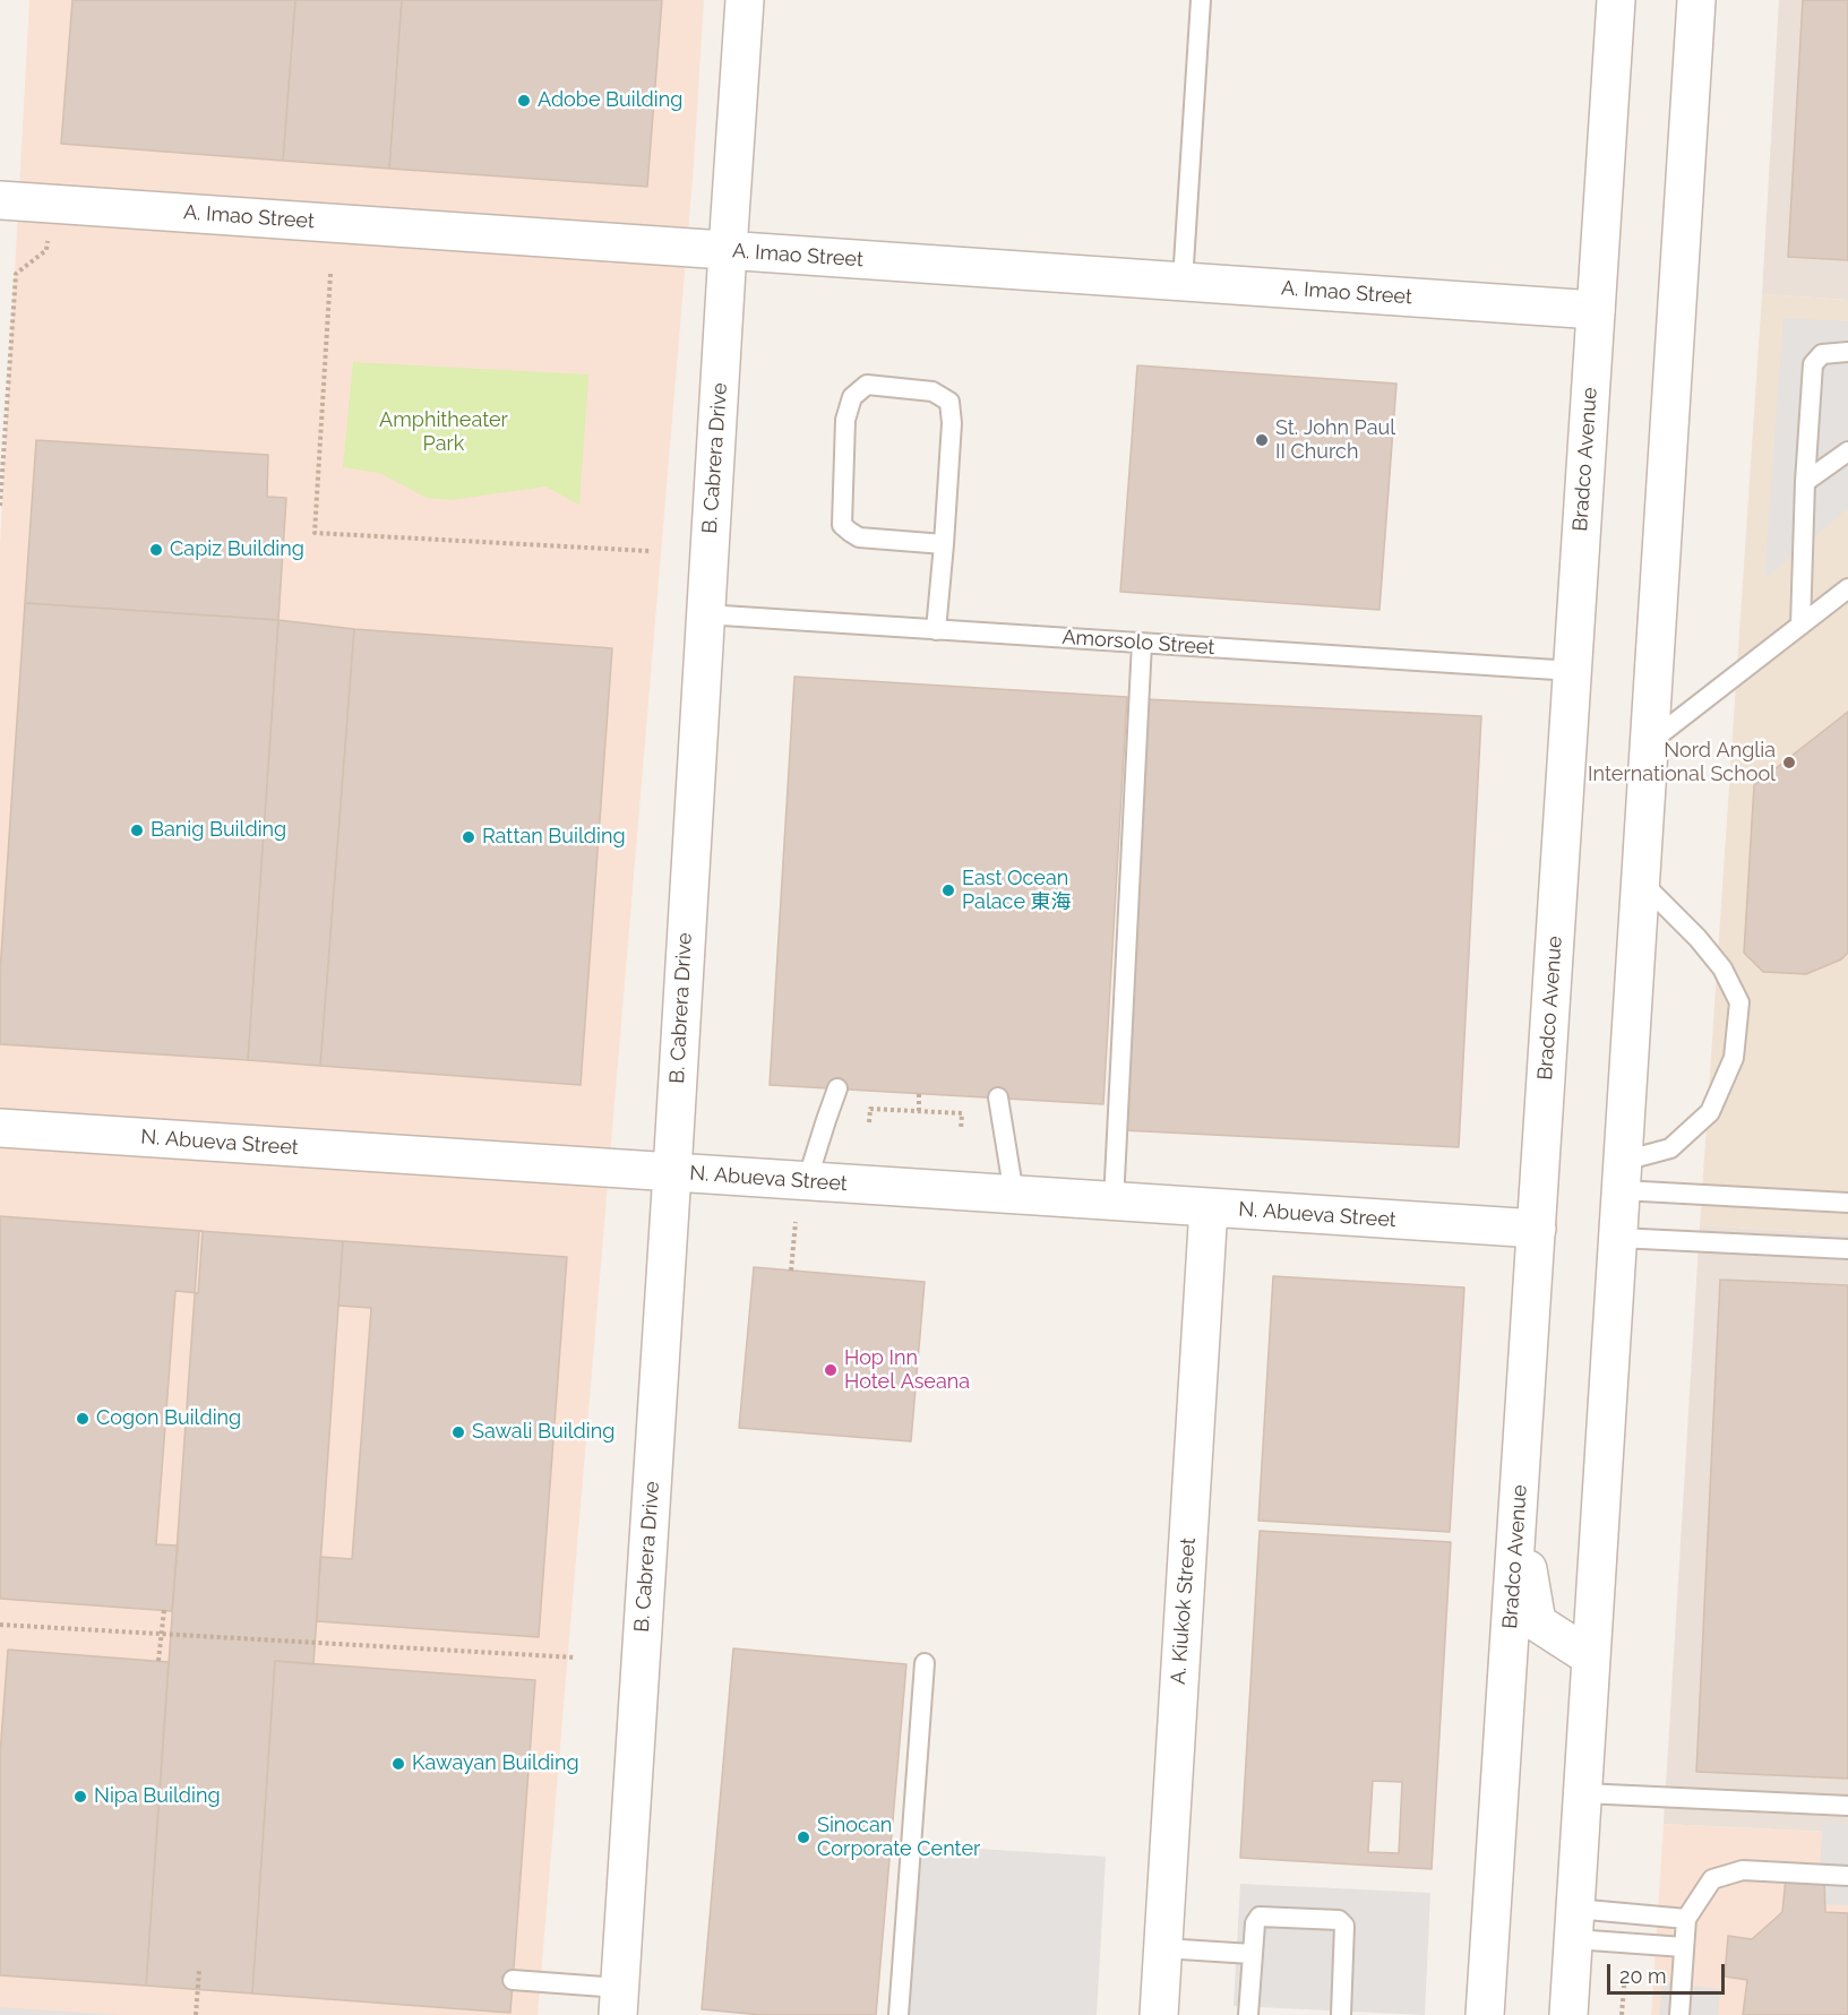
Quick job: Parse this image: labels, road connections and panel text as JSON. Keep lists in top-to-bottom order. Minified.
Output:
{"streets":{"street":["A. Imao Street","B. Cabrera Drive","Bradco Avenue","N. Abueva Street","A. Kiukok Street"],"lane":["Amorsolo Street"]},"crossings":[["A. Imao Street","B. Cabrera Drive"],["A. Imao Street","Bradco Avenue"],["B. Cabrera Drive","Amorsolo Street"],["B. Cabrera Drive","N. Abueva Street"],["Bradco Avenue","Amorsolo Street"],["Bradco Avenue","N. Abueva Street"],["N. Abueva Street","A. Kiukok Street"]],"parks":["Amphitheater Park"],"places":["Adobe Building","St. John Paul II Church","Capiz Building","Nord Anglia International School","Banig Building","Rattan Building","East Ocean Palace 東海","Hop Inn Hotel Aseana","Cogon Building","Sawali Building","Kawayan Building","Nipa Building","Sinocan Corporate Center"],"scale_bar":"20 m"}
